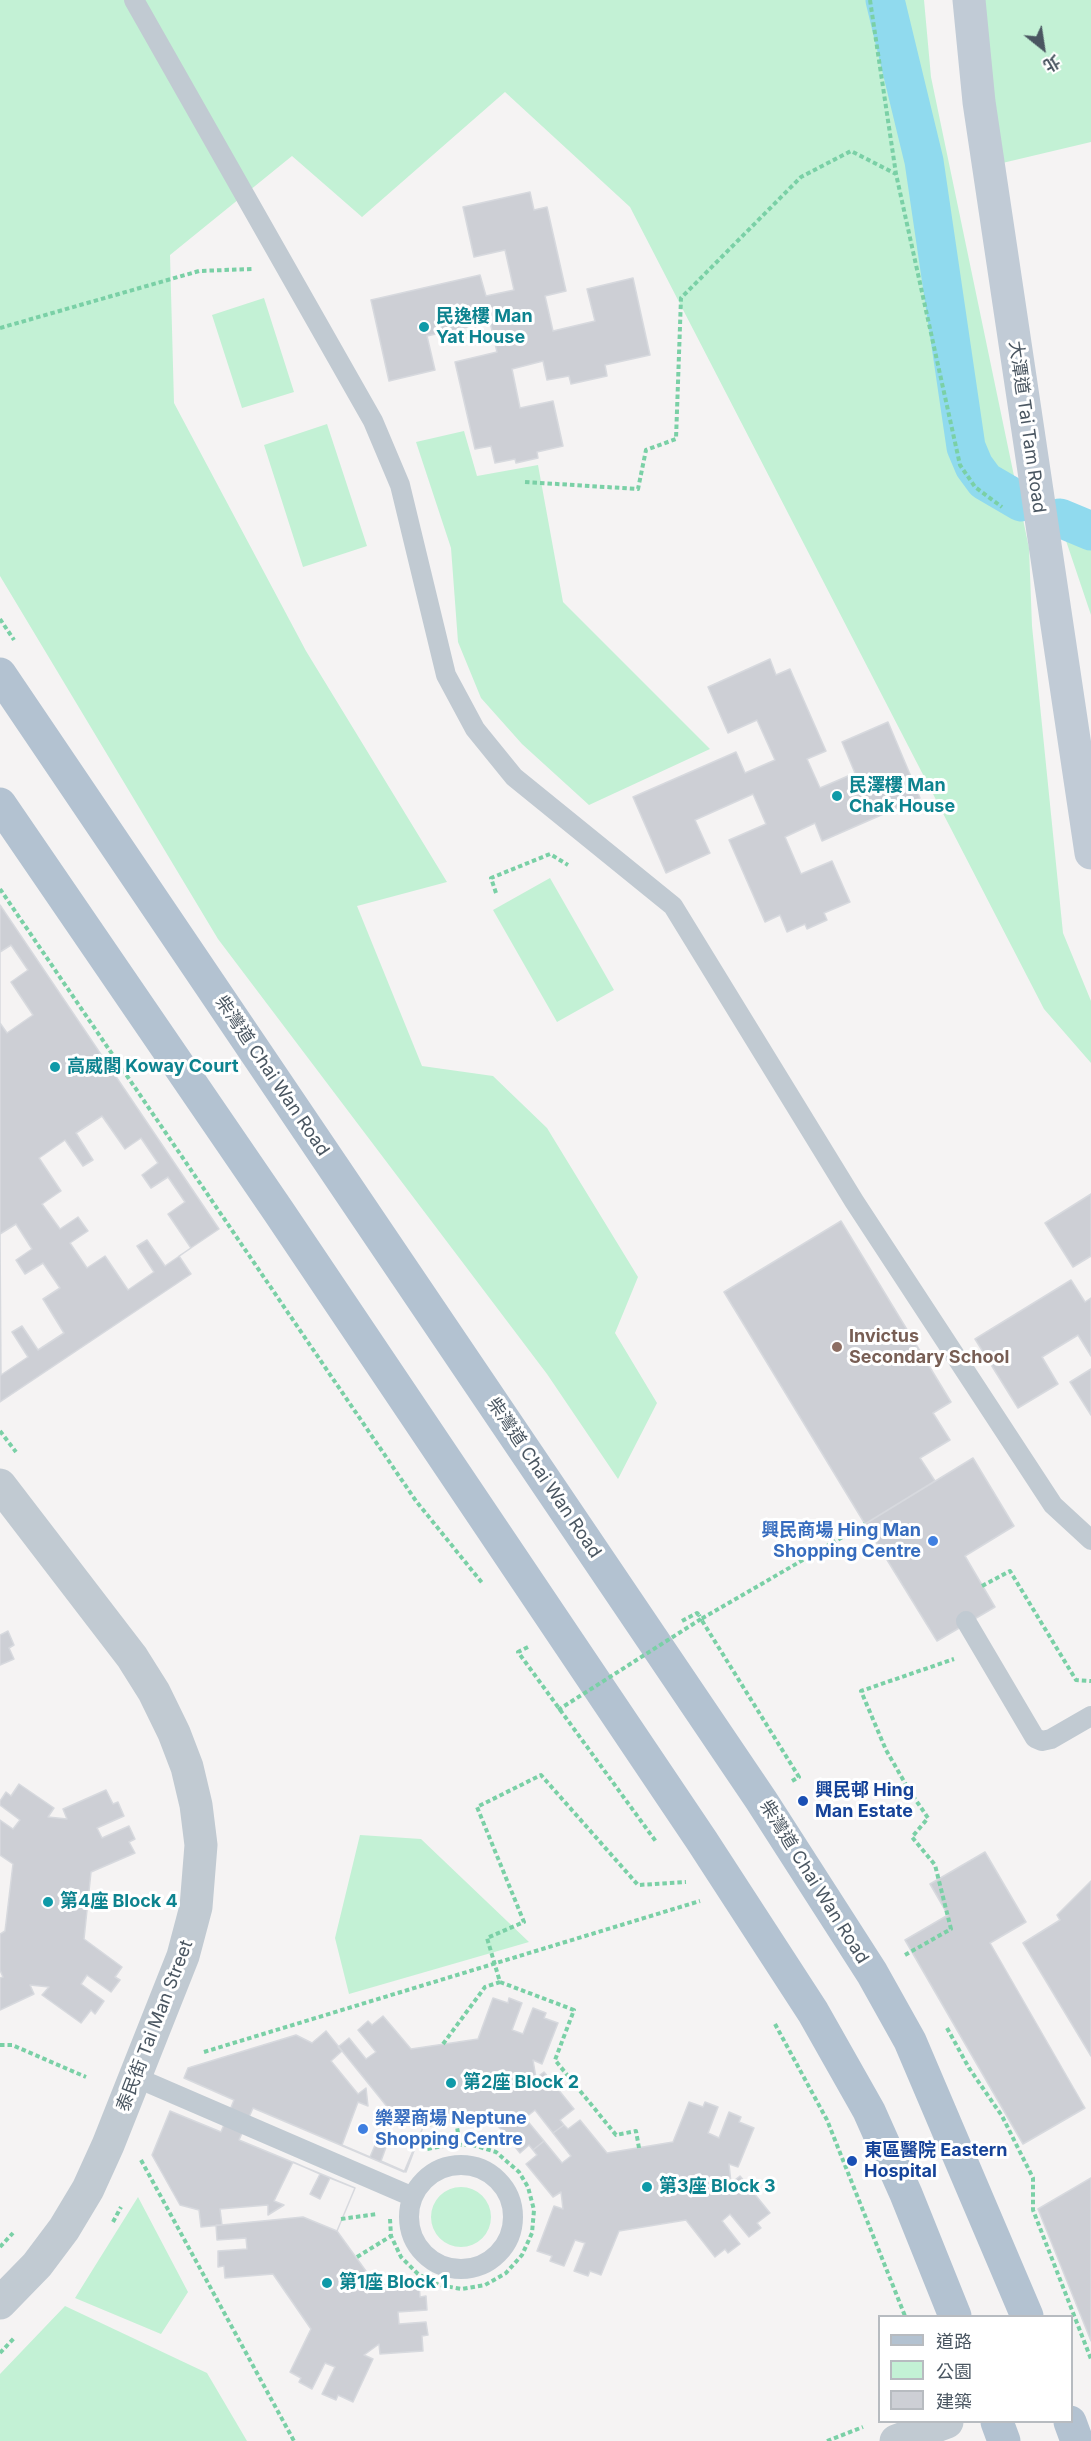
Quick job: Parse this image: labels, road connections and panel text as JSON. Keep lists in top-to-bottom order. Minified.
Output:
{"streets":{"main road":["大潭道 Tai Tam Road","柴灣道 Chai Wan Road"],"street":["泰民街 Tai Man Street"]},"places":["民逸樓 Man Yat House","民澤樓 Man Chak House","高威閣 Koway Court","Invictus Secondary School","興民商場 Hing Man Shopping Centre","興民邨 Hing Man Estate","第4座 Block 4","第2座 Block 2","樂翠商場 Neptune Shopping Centre","東區醫院 Eastern Hospital","第3座 Block 3","第1座 Block 1"],"legend":["道路","公園","建築"],"north":"bottom right"}
